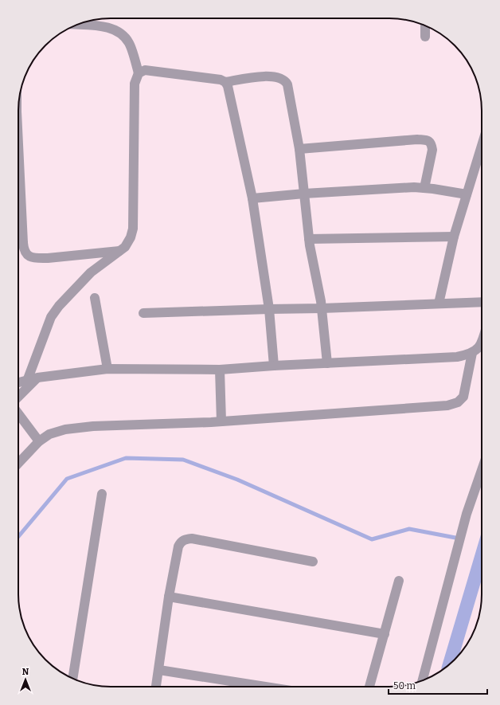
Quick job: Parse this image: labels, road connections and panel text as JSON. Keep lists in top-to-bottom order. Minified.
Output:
{"scale_bar":"50 m","north":"top"}
